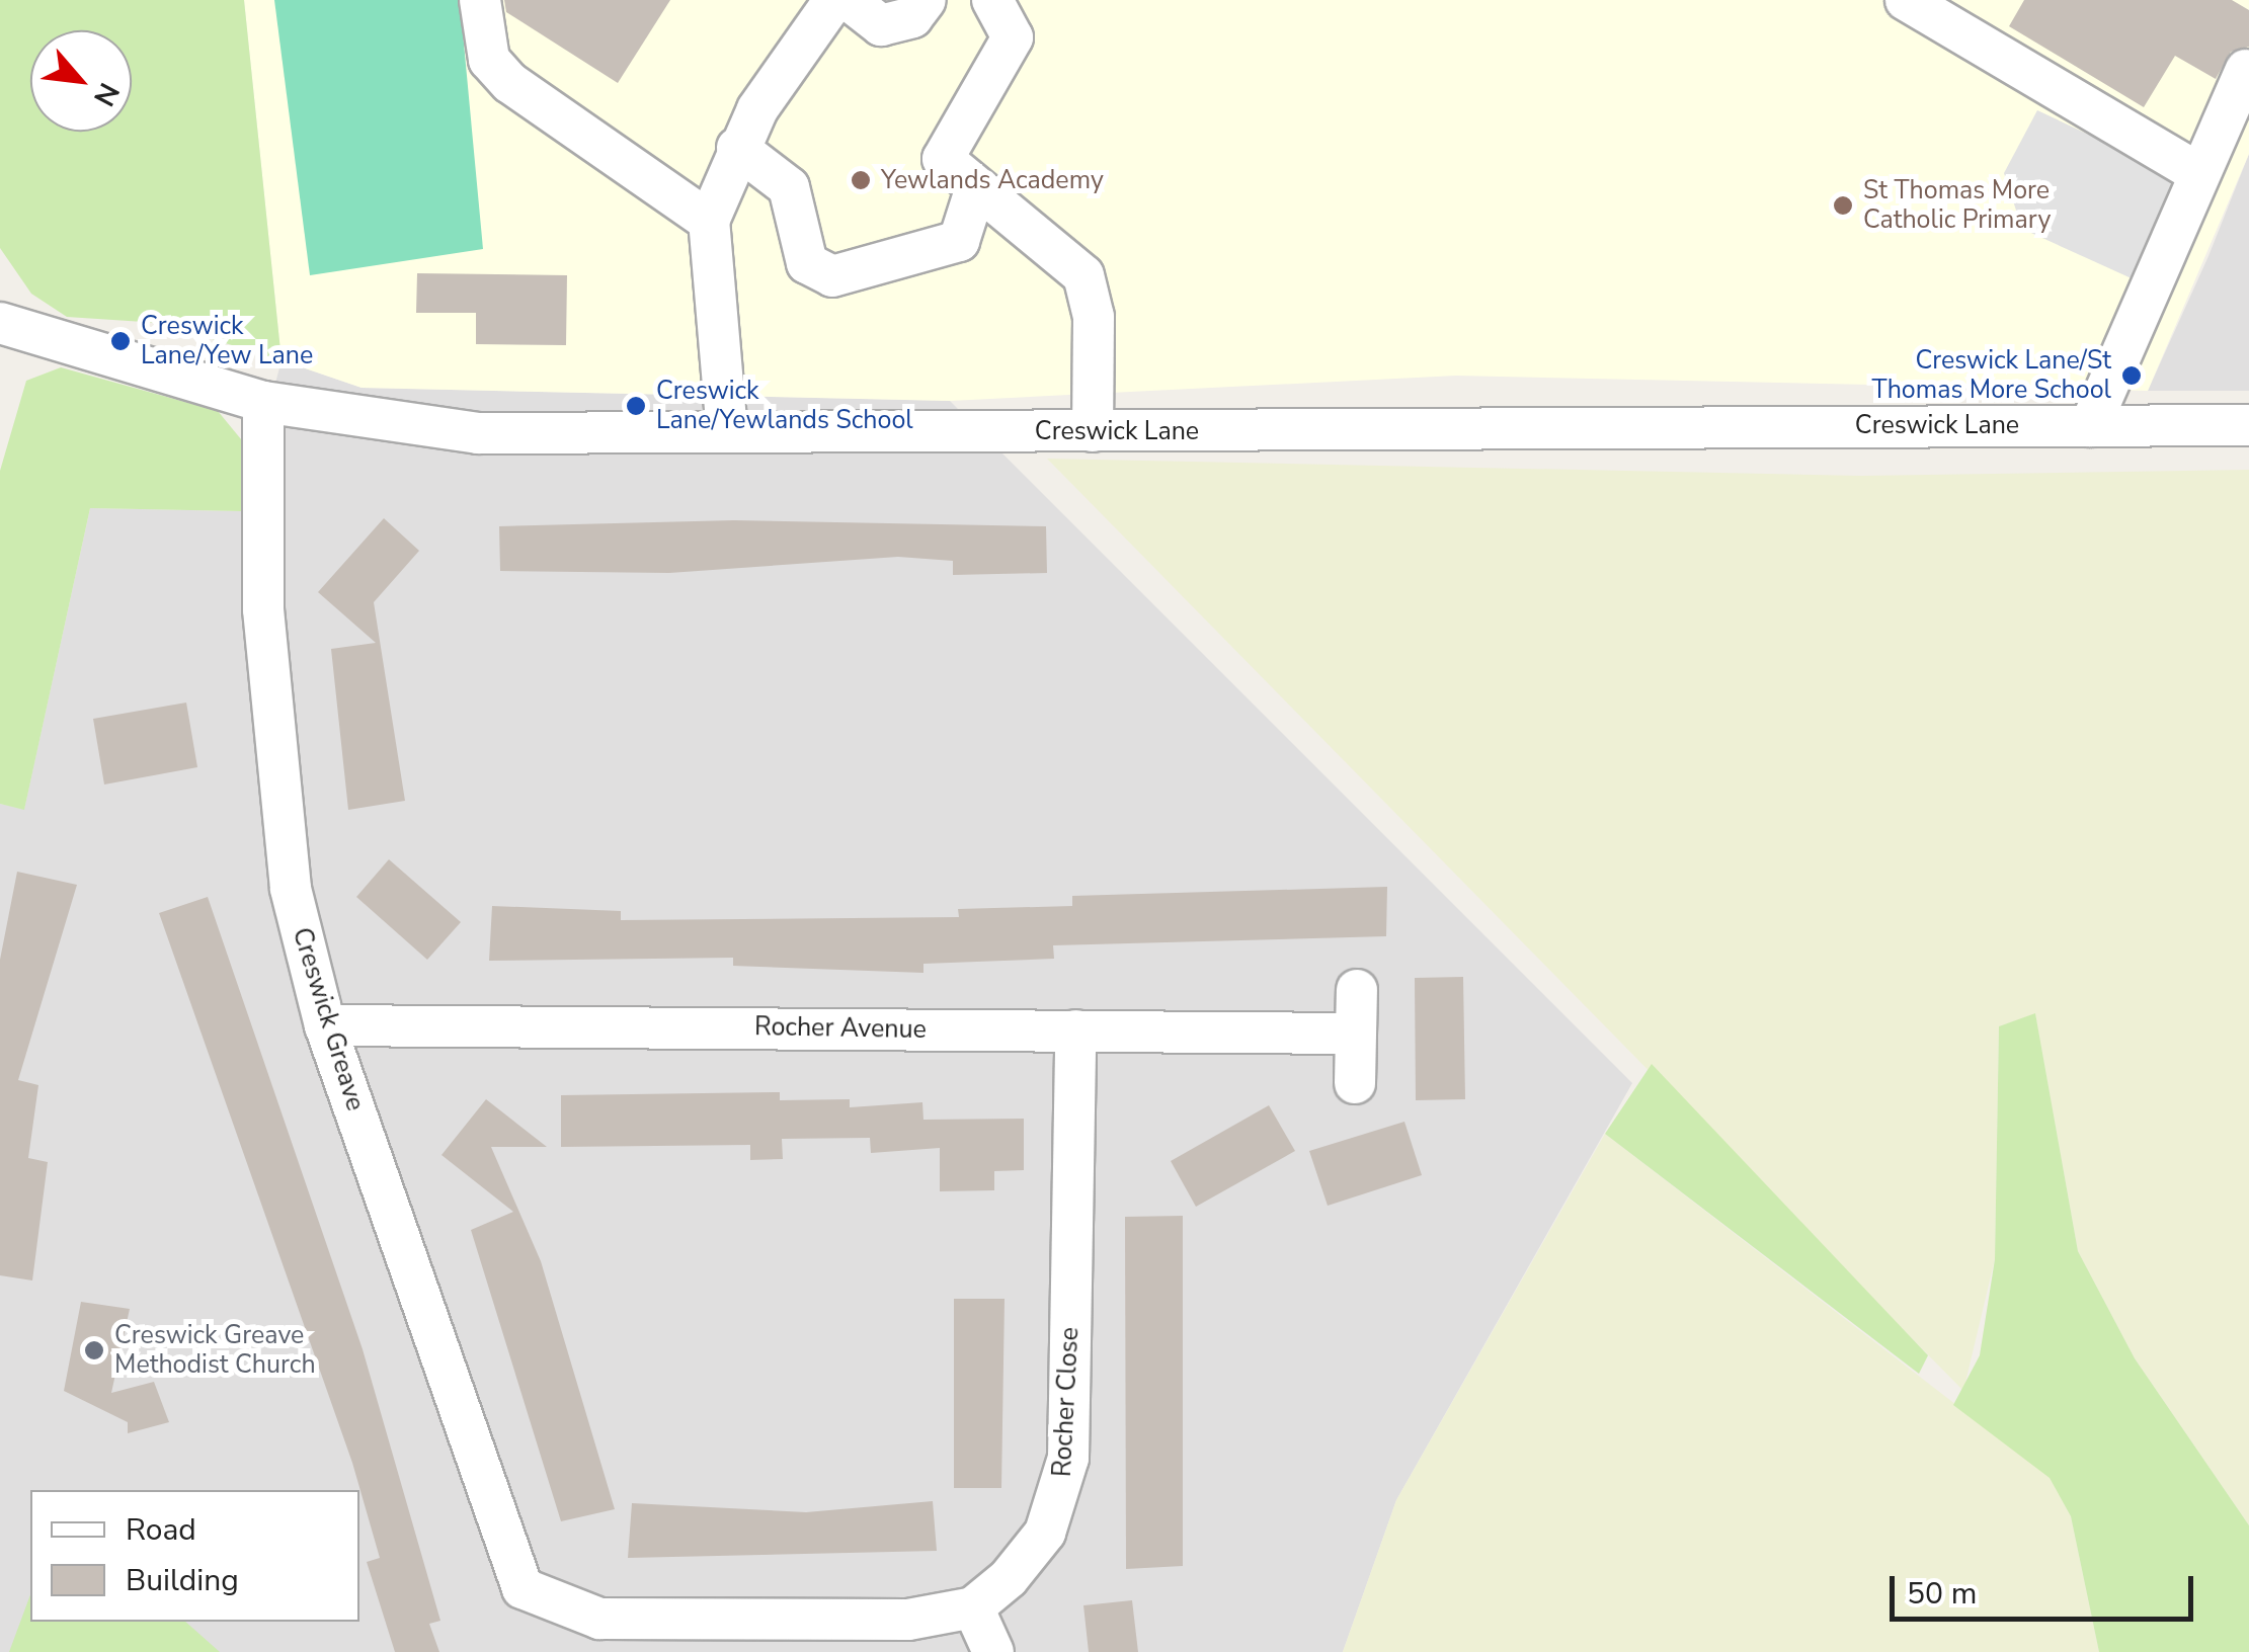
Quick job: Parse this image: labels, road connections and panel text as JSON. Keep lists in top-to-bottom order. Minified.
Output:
{"streets":{"street":["Creswick Lane","Creswick Greave","Rocher Avenue","Rocher Close"]},"crossings":[["Creswick Lane","Creswick Greave"],["Creswick Greave","Rocher Avenue"],["Creswick Greave","Rocher Close"],["Rocher Avenue","Rocher Close"]],"places":["Yewlands Academy","St Thomas More Catholic Primary","Creswick Lane/Yew Lane","Creswick Lane/St Thomas More School","Creswick Lane/Yewlands School","Creswick Greave Methodist Church"],"legend":["Road","Building"],"scale_bar":"50 m","north":"bottom right"}
